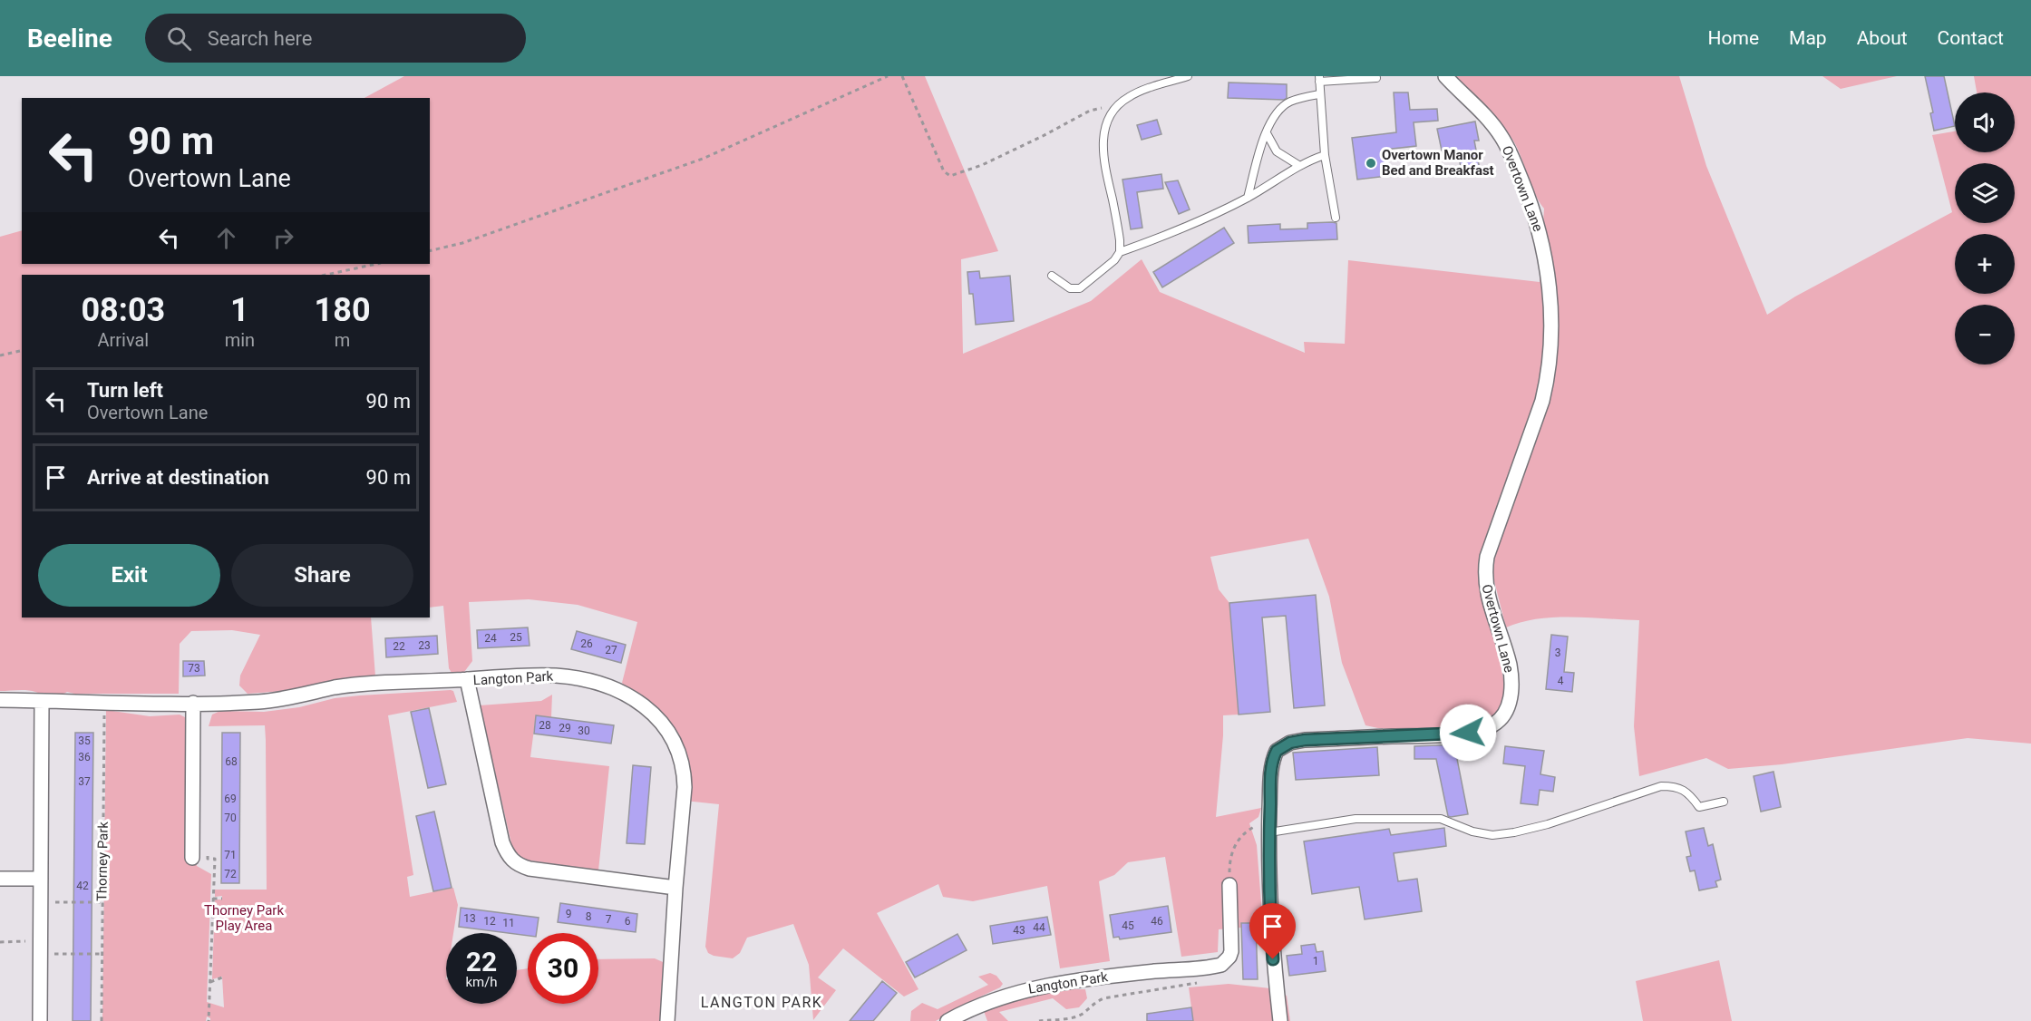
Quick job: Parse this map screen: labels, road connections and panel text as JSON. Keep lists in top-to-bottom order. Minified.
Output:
{"streets":{"street":["Overtown Lane","Langton Park"],"path":["Thorney Park"]},"districts":["LANGTON PARK"],"parks":["Thorney Park Play Area"],"places":["Overtown Manor Bed and Breakfast"],"house_numbers":["25","24","26","23","22","27","3","73","4","28","29","30","35","36","68","37","69","70","71","72","42","9","8","13","7","12","6","46","11","45","44","43","1"],"page":{"header":"Beeline","search":"Search here","nav":["Home","Map","About","Contact"],"map_buttons":["+","−"],"turn":["90 m","Overtown Lane"],"eta":["08:03","Arrival","1","min","180","m"],"list":[{"name":"Turn left","note":"Overtown Lane","value":"90 m"},{"name":"Arrive at destination","value":"90 m"}],"buttons":["Exit","Share"],"speed":"22 km/h","limit":"30"}}
